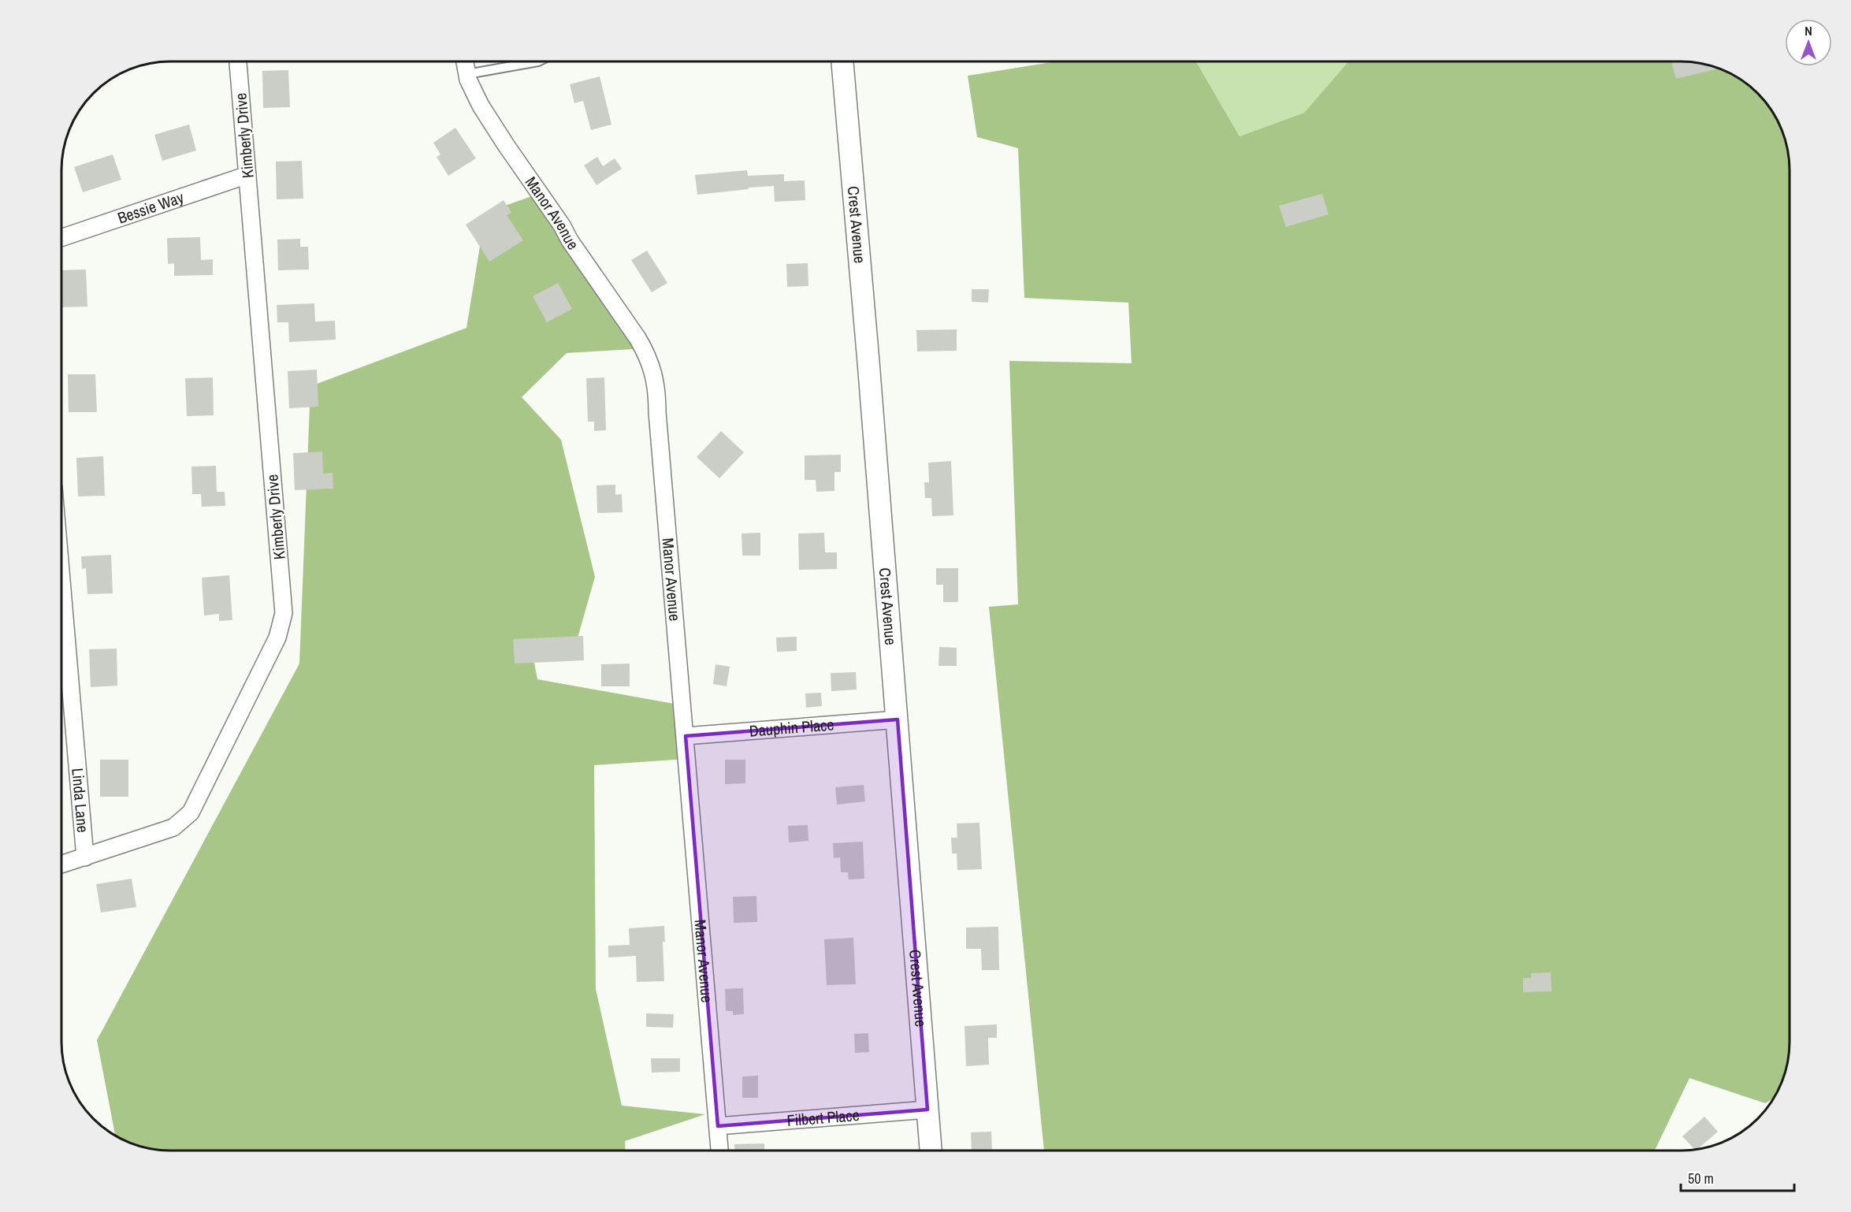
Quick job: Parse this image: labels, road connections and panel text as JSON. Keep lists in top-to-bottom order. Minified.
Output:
{"streets":{"street":["Kimberly Drive","Bessie Way","Manor Avenue","Crest Avenue","Dauphin Place","Linda Lane","Filbert Place"]},"crossings":[["Kimberly Drive","Bessie Way"],["Kimberly Drive","Linda Lane"],["Manor Avenue","Dauphin Place"],["Manor Avenue","Filbert Place"],["Crest Avenue","Dauphin Place"],["Crest Avenue","Filbert Place"]],"scale_bar":"50 m","north":"top"}
